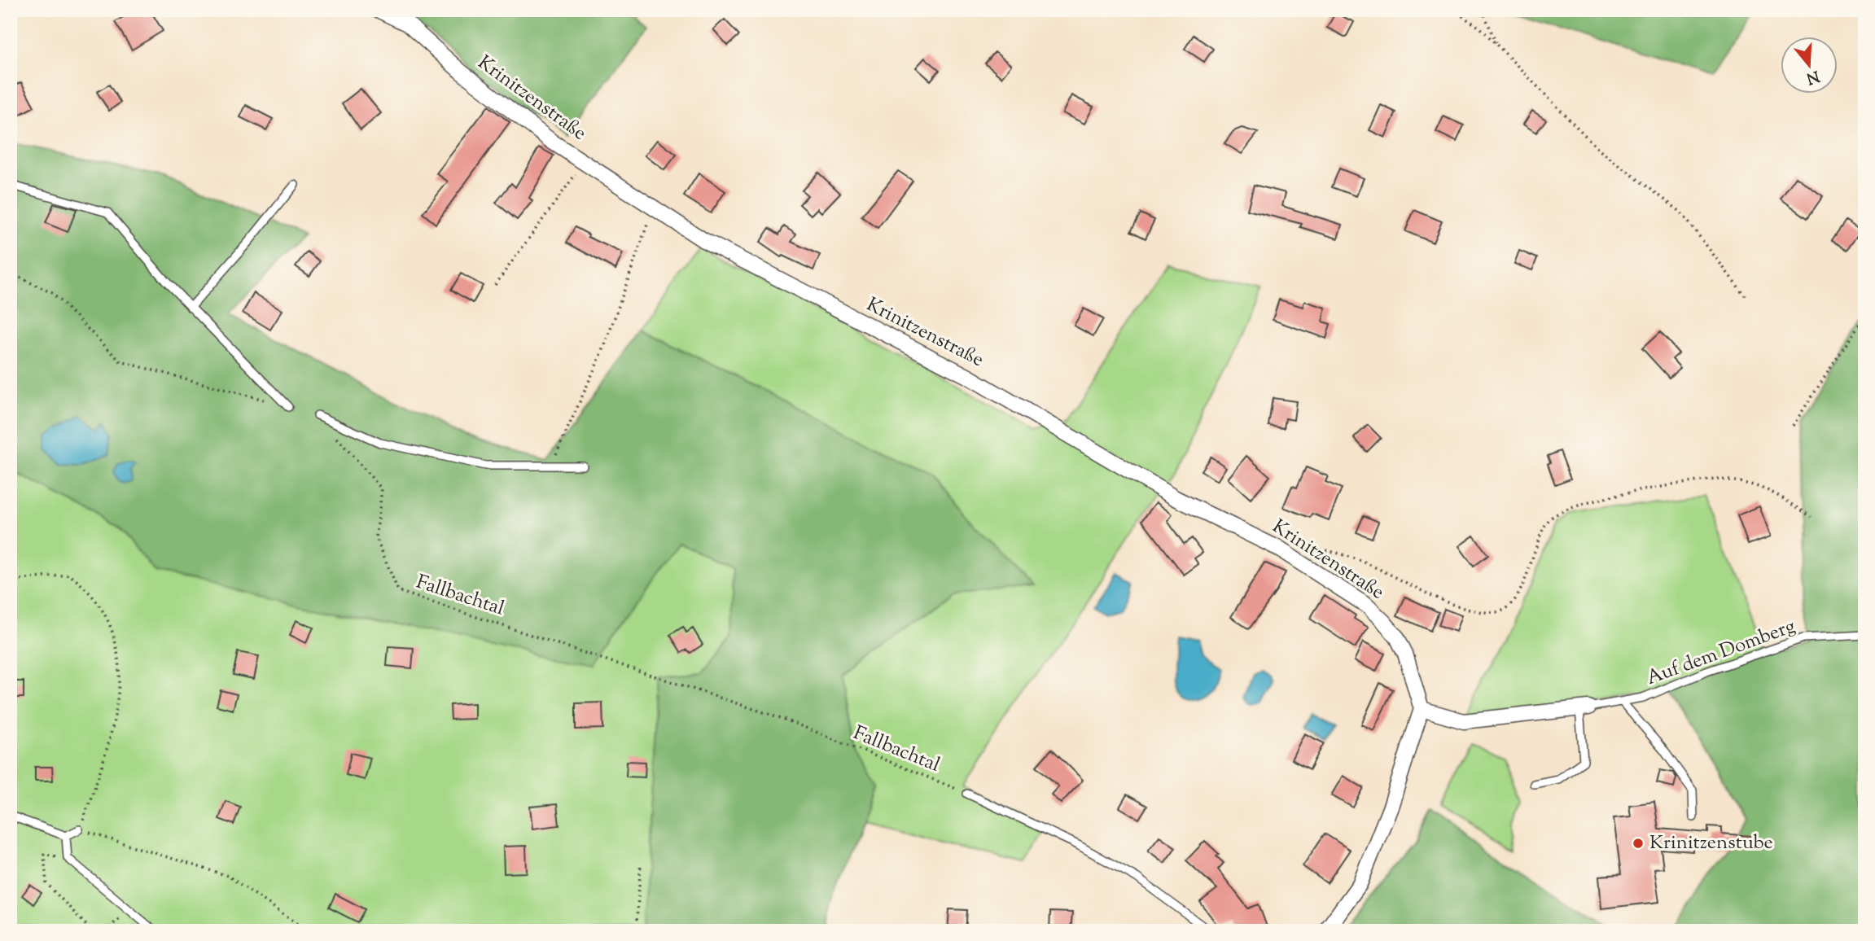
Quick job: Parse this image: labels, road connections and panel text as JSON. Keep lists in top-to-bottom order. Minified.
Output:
{"streets":{"street":["Krinitzenstraße"],"lane":["Auf dem Domberg"],"path":["Fallbachtal"]},"places":["Krinitzenstube"],"north":"bottom"}
